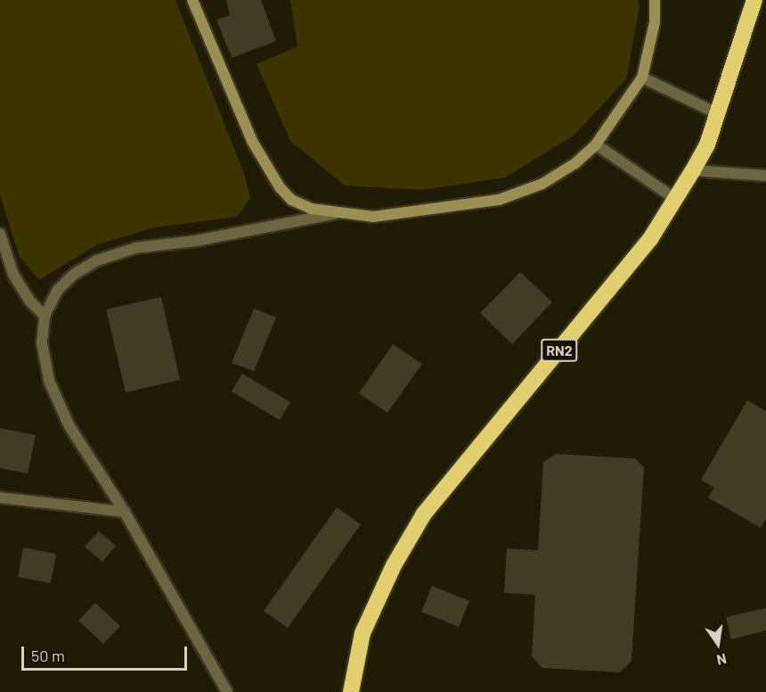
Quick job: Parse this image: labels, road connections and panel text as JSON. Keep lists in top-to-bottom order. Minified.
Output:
{"streets":{"highway":["RN2"]},"scale_bar":"50 m","north":"bottom"}
